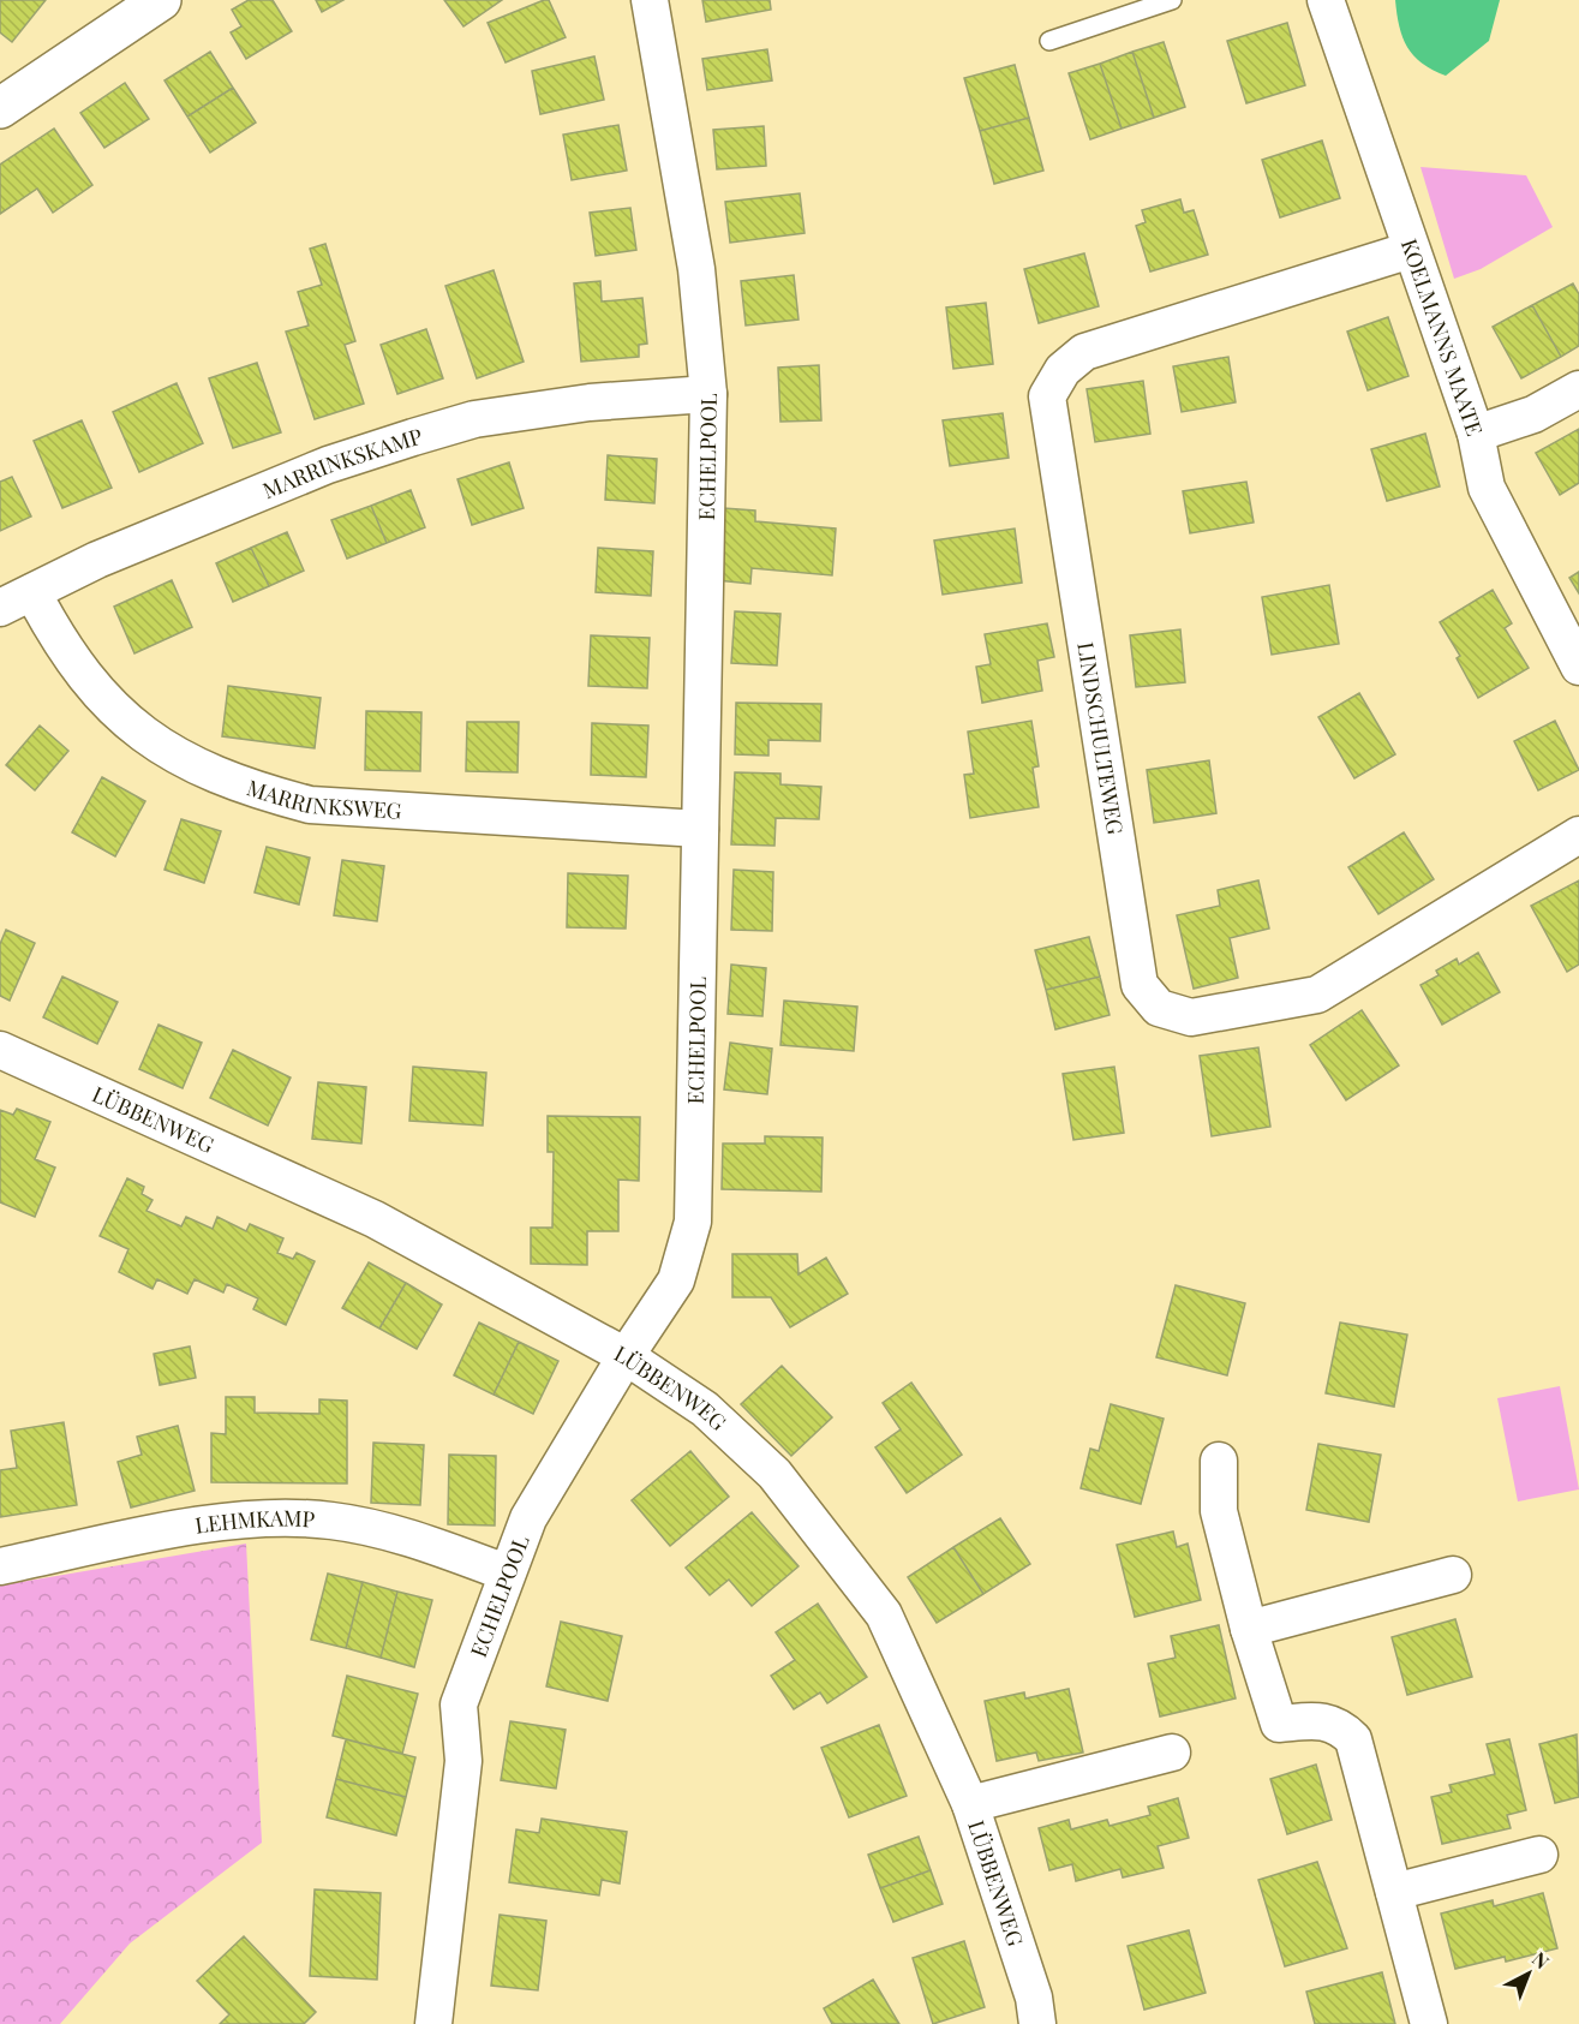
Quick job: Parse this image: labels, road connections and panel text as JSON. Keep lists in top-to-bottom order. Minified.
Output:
{"streets":{"street":["KOELMANNS MAATE","ECHELPOOL","MARRINKSKAMP","LINDSCHULTEWEG","MARRINKSWEG","LÜBBENWEG","LEHMKAMP"]},"crossings":[["KOELMANNS MAATE","LINDSCHULTEWEG"],["ECHELPOOL","MARRINKSKAMP"],["ECHELPOOL","MARRINKSWEG"],["ECHELPOOL","LÜBBENWEG"],["ECHELPOOL","LEHMKAMP"],["MARRINKSKAMP","MARRINKSWEG"]],"north":"top right"}
